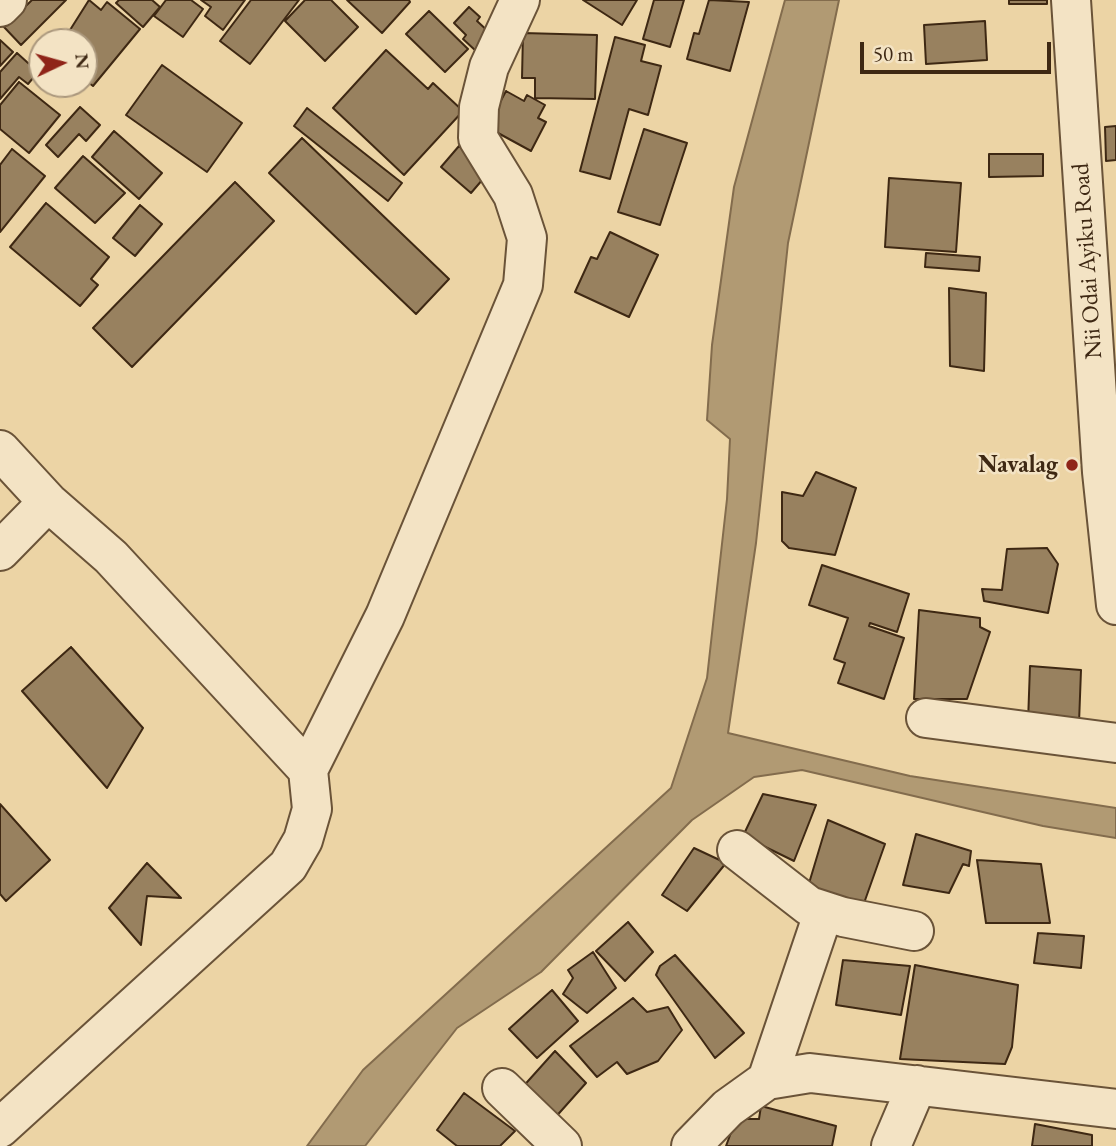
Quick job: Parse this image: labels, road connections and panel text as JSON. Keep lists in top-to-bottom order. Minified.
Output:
{"streets":{"street":["Nii Odai Ayiku Road"]},"places":["Navalag"],"scale_bar":"50 m","north":"right"}
